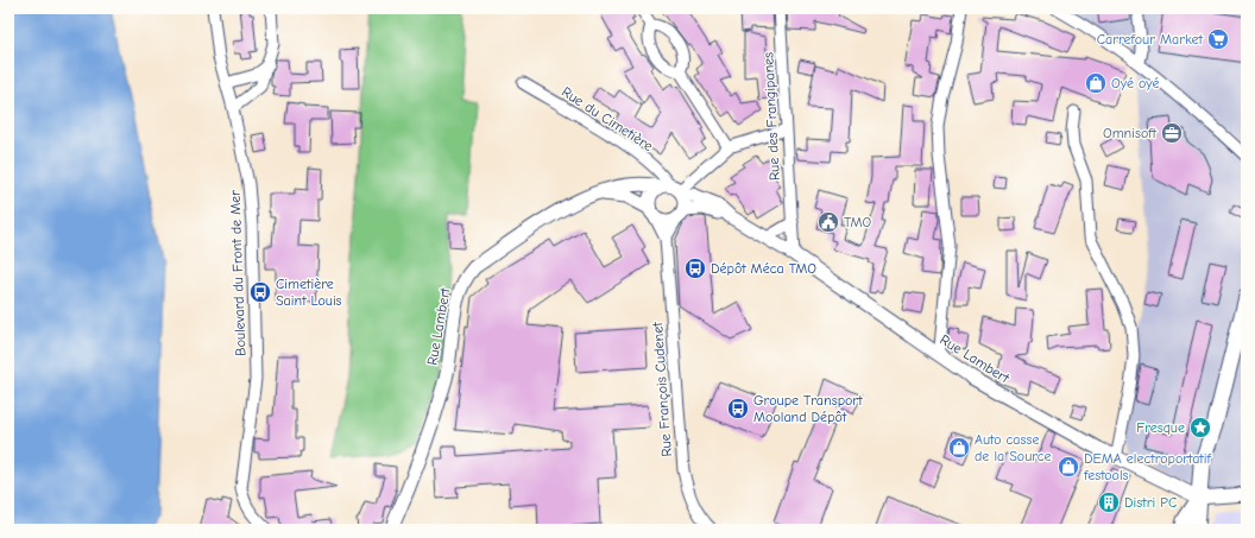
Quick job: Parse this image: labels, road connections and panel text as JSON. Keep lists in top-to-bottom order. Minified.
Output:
{"streets":{"street":["Rue des Frangipanes","Rue du Cimetière","Boulevard du Front de Mer","Rue Lambert","Rue François Cudenet"]},"crossings":[["Rue des Frangipanes","Rue Lambert"],["Rue du Cimetière","Rue Lambert"],["Rue Lambert","Rue François Cudenet"]],"places":{"supermarket":["Carrefour Market"],"shop":["Oyé oyé","Auto casse de la Source","DEMA electroportatif festools"],"office":["Omnisoft"],"public building":["TMO"],"bus stop":["Dépôt Méca TMO","Cimetière Saint Louis","Groupe Transport Mooland Dépôt"],"place":["Fresque"],"building":["Distri PC"]}}
